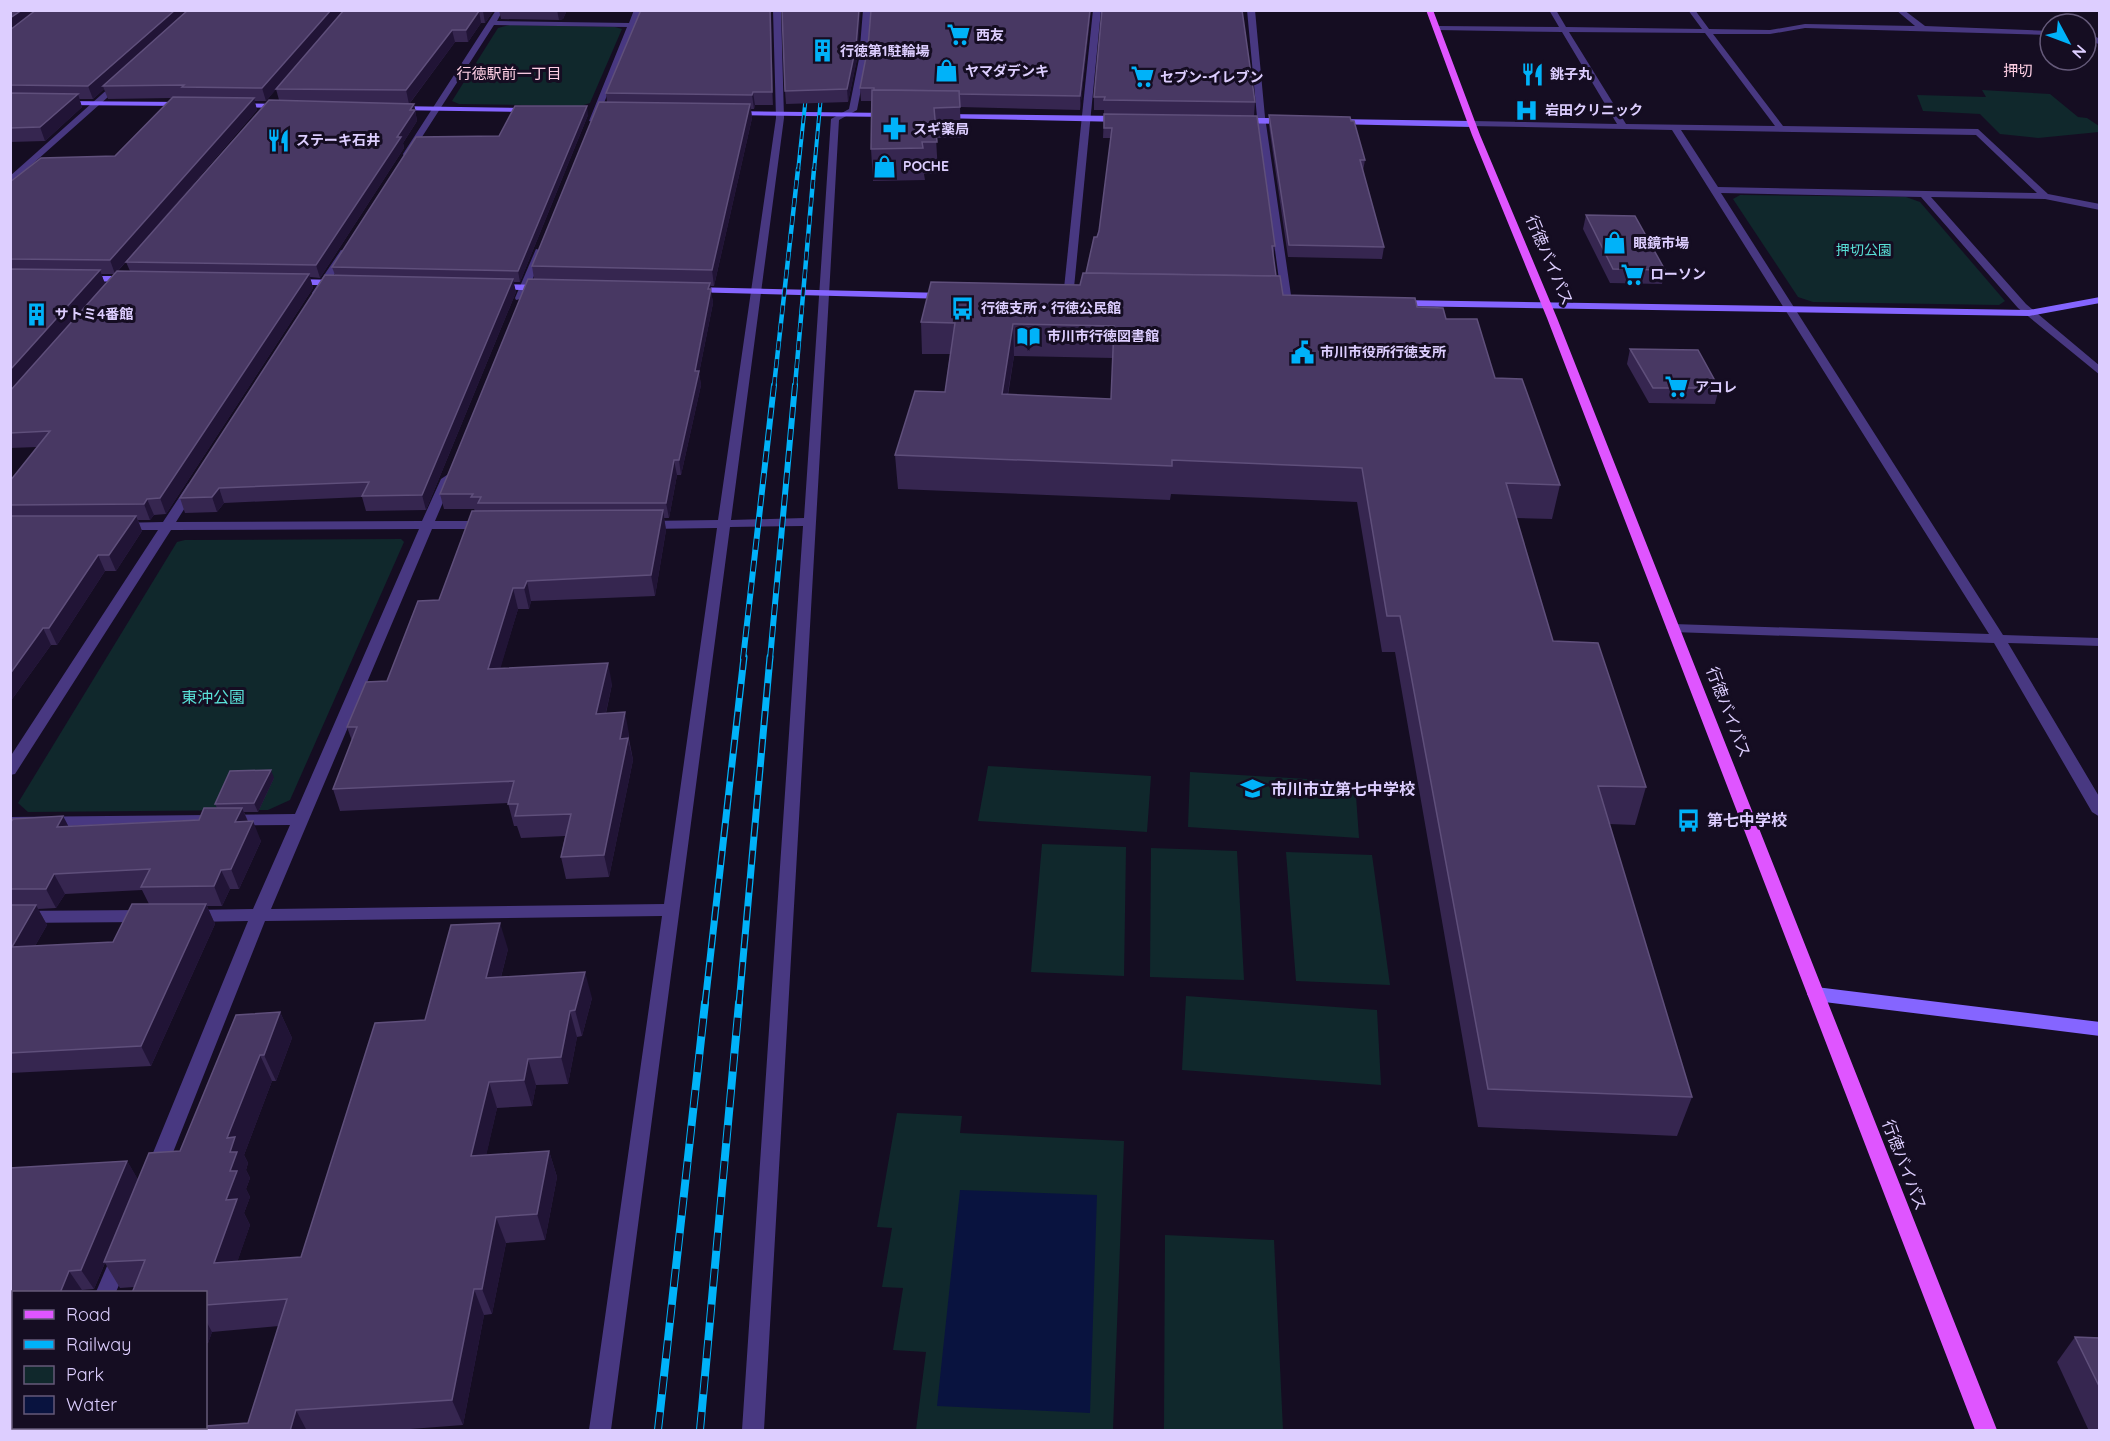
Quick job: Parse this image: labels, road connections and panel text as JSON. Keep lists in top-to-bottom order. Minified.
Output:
{"streets":{"main road":["行徳バイパス"]},"districts":["押切","行徳駅前一丁目"],"parks":["押切公園","東沖公園"],"places":{"supermarket":["西友","セブン-イレブン","ローソン","アコレ"],"building":["行徳第1駐輪場","サトミ4番館"],"shop":["ヤマダデンキ","POCHE","眼鏡市場"],"restaurant":["銚子丸","ステーキ石井"],"hospital":["岩田クリニック"],"pharmacy":["スギ薬局"],"bus stop":["行徳支所・行徳公民館","第七中学校"],"library":["市川市行徳図書館"],"public building":["市川市役所行徳支所"],"school or university":["市川市立第七中学校"]},"legend":["Road","Railway","Park","Water"],"north":"bottom right"}
